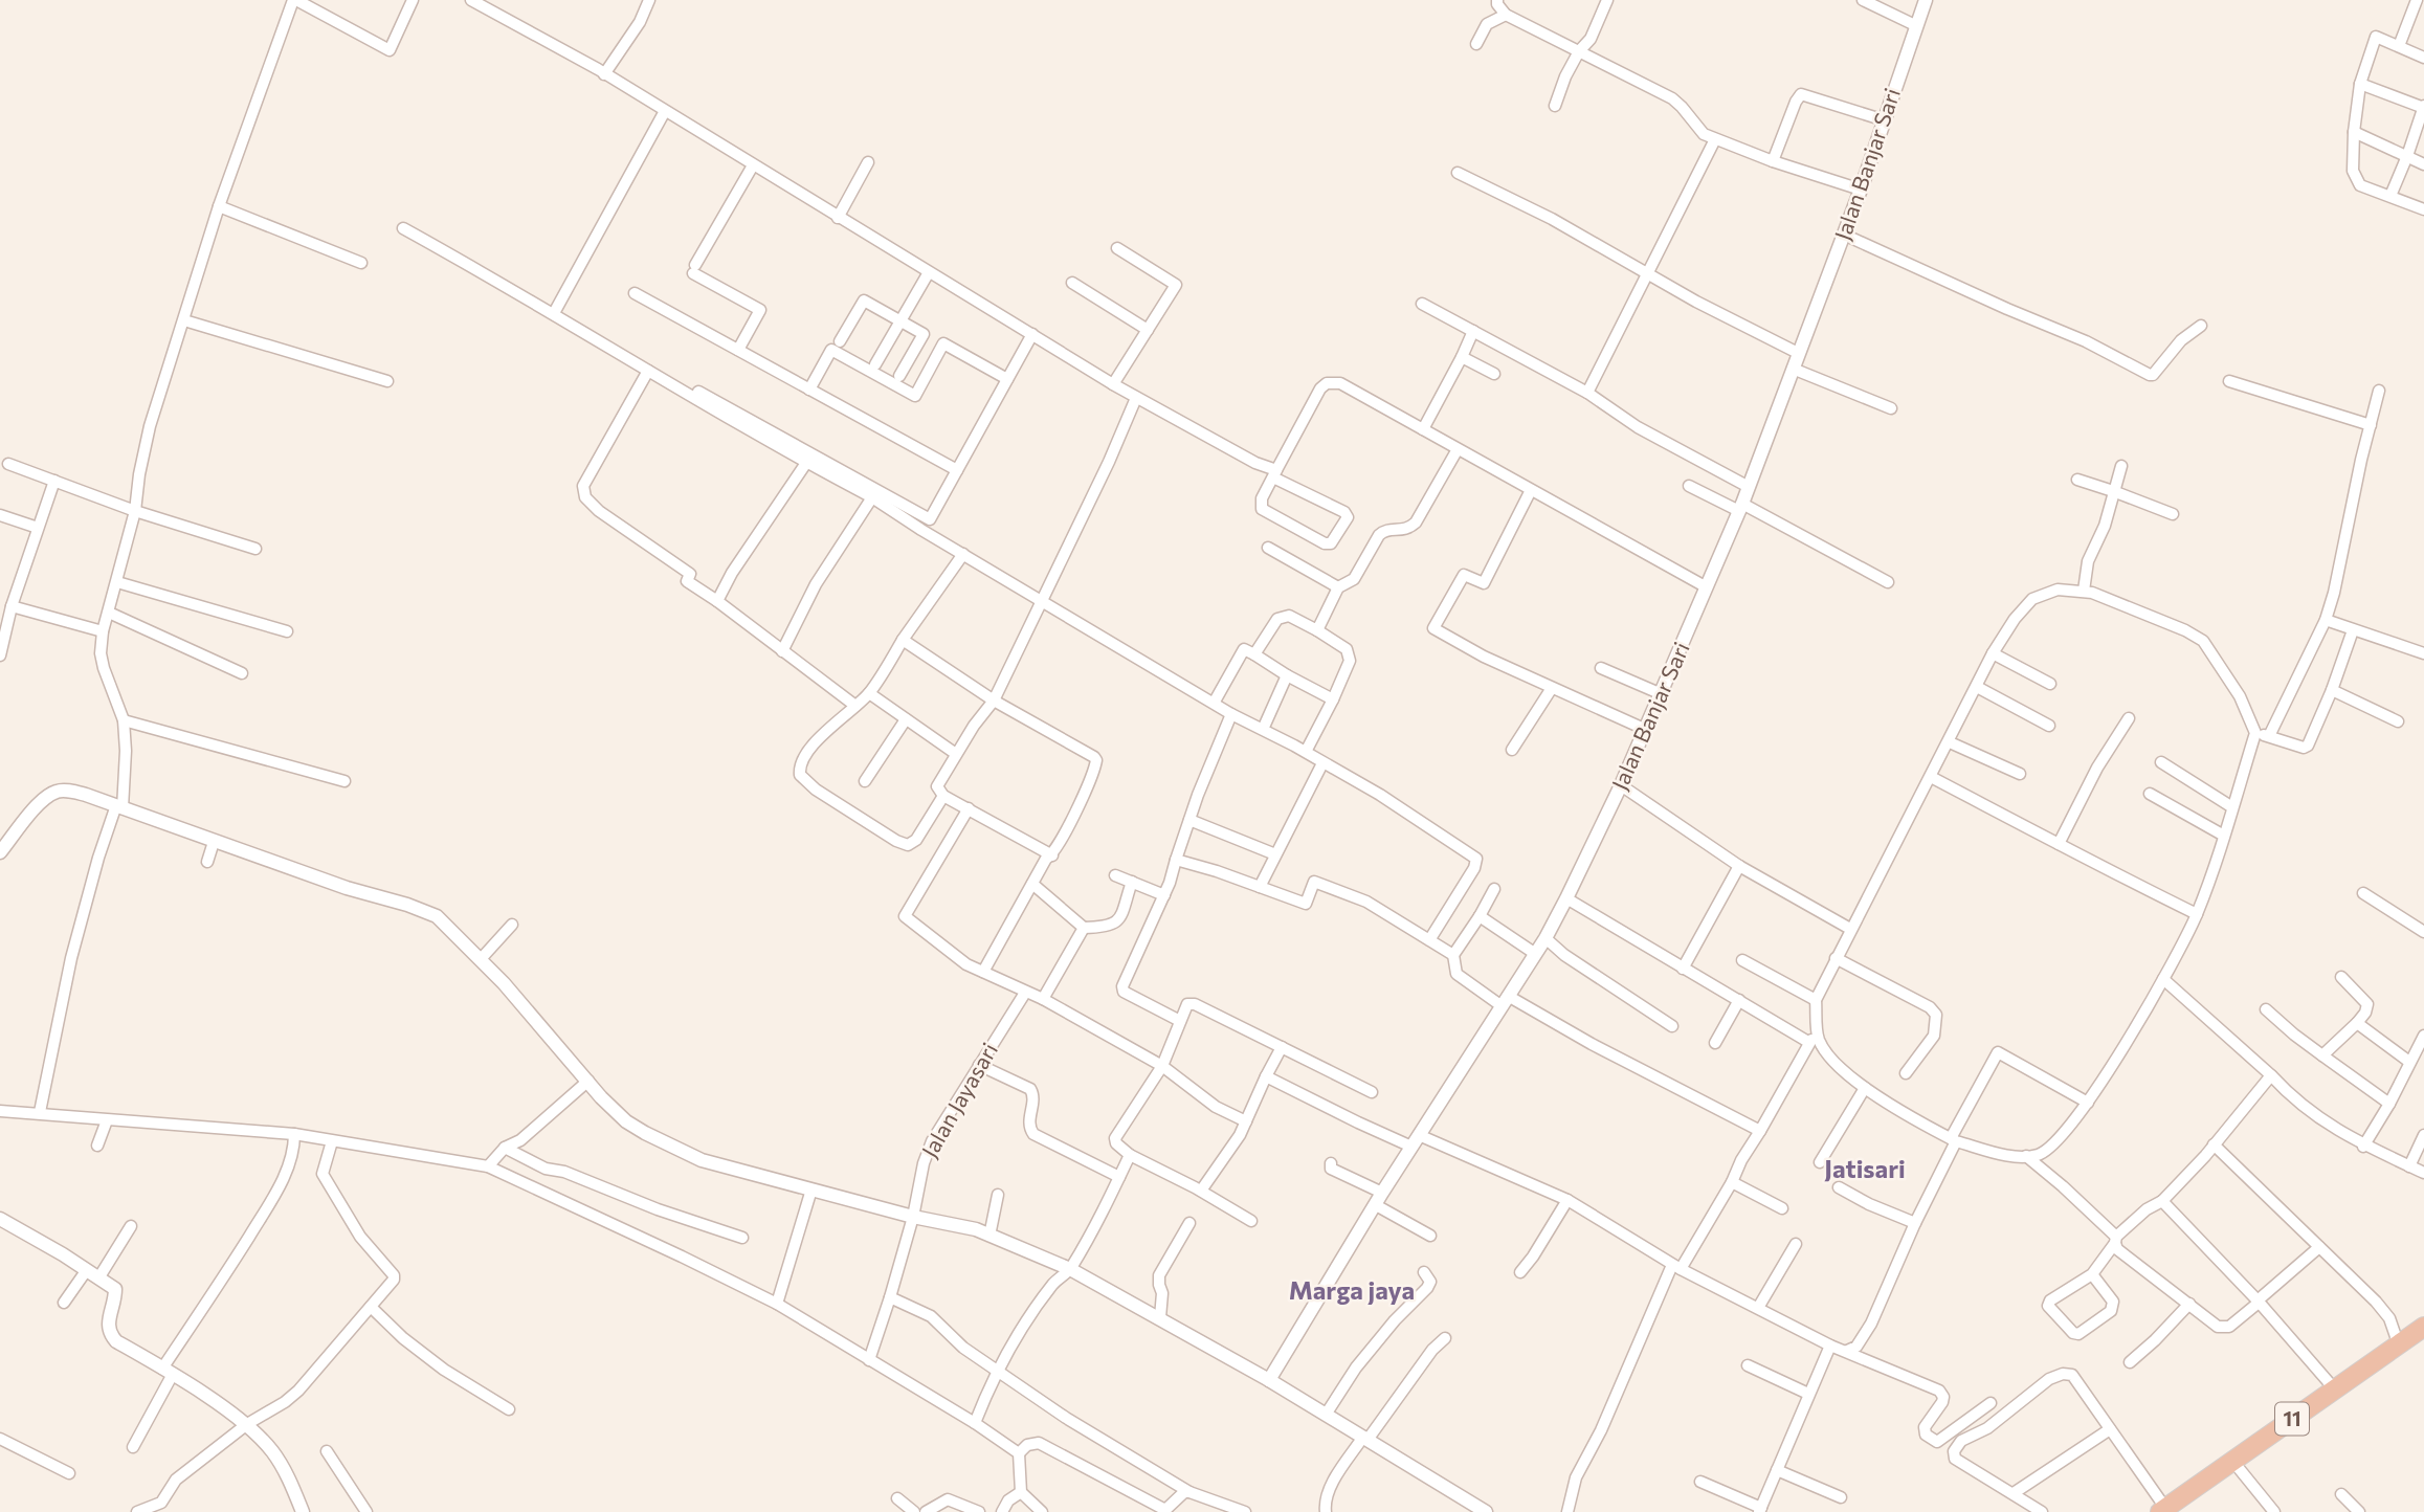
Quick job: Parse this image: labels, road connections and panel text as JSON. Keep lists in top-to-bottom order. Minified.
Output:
{"streets":{"highway":["11"],"street":["Jalan Banjar Sari","Jalan Jayasari"]},"districts":["Jatisari","Marga jaya"]}
